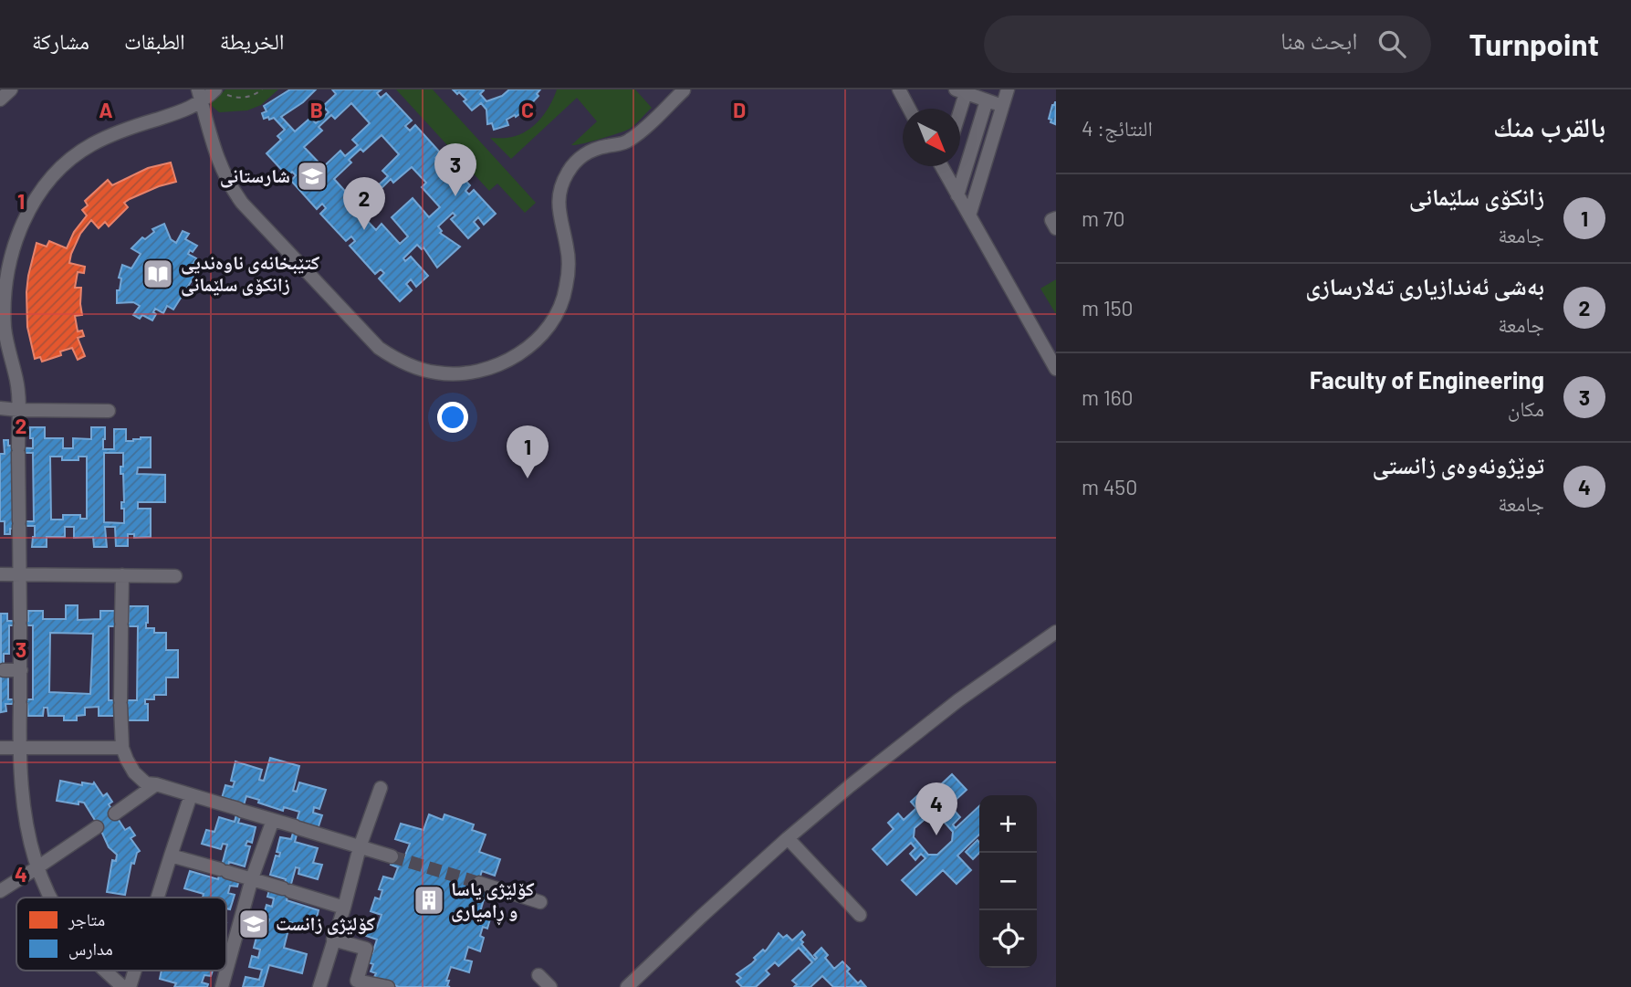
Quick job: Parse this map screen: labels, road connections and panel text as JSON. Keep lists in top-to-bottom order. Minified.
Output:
{"places":{"school or university":["شارستانی","کۆلێژی زانست"],"library":["کتێبخانەی ناوەندیی زانکۆی سلێمانی"],"building":["کۆلێژی یاسا و ڕامیاری"]},"legend":["متاجر","مدارس"],"north":"bottom right","page":{"header":"Turnpoint","search":"ابحث هنا","nav":["الخريطة","الطبقات","مشاركة"],"heading":["بالقرب منك","النتائج: 4"],"pins":["3","2","1","4"],"list":[{"mark":"1","name":"زانکۆی سلێمانی","note":"جامعة","value":"70 m"},{"mark":"2","name":"بەشی ئەندازیاری تەلارسازی","note":"جامعة","value":"150 m"},{"mark":"3","name":"Faculty of Engineering","note":"مكان","value":"160 m"},{"mark":"4","name":"توێژونەوەی زانستی","note":"جامعة","value":"450 m"}],"map_buttons":["+","−"]},"grid":{"columns":["A","B","C","D"],"rows":["1","2","3","4"]}}
